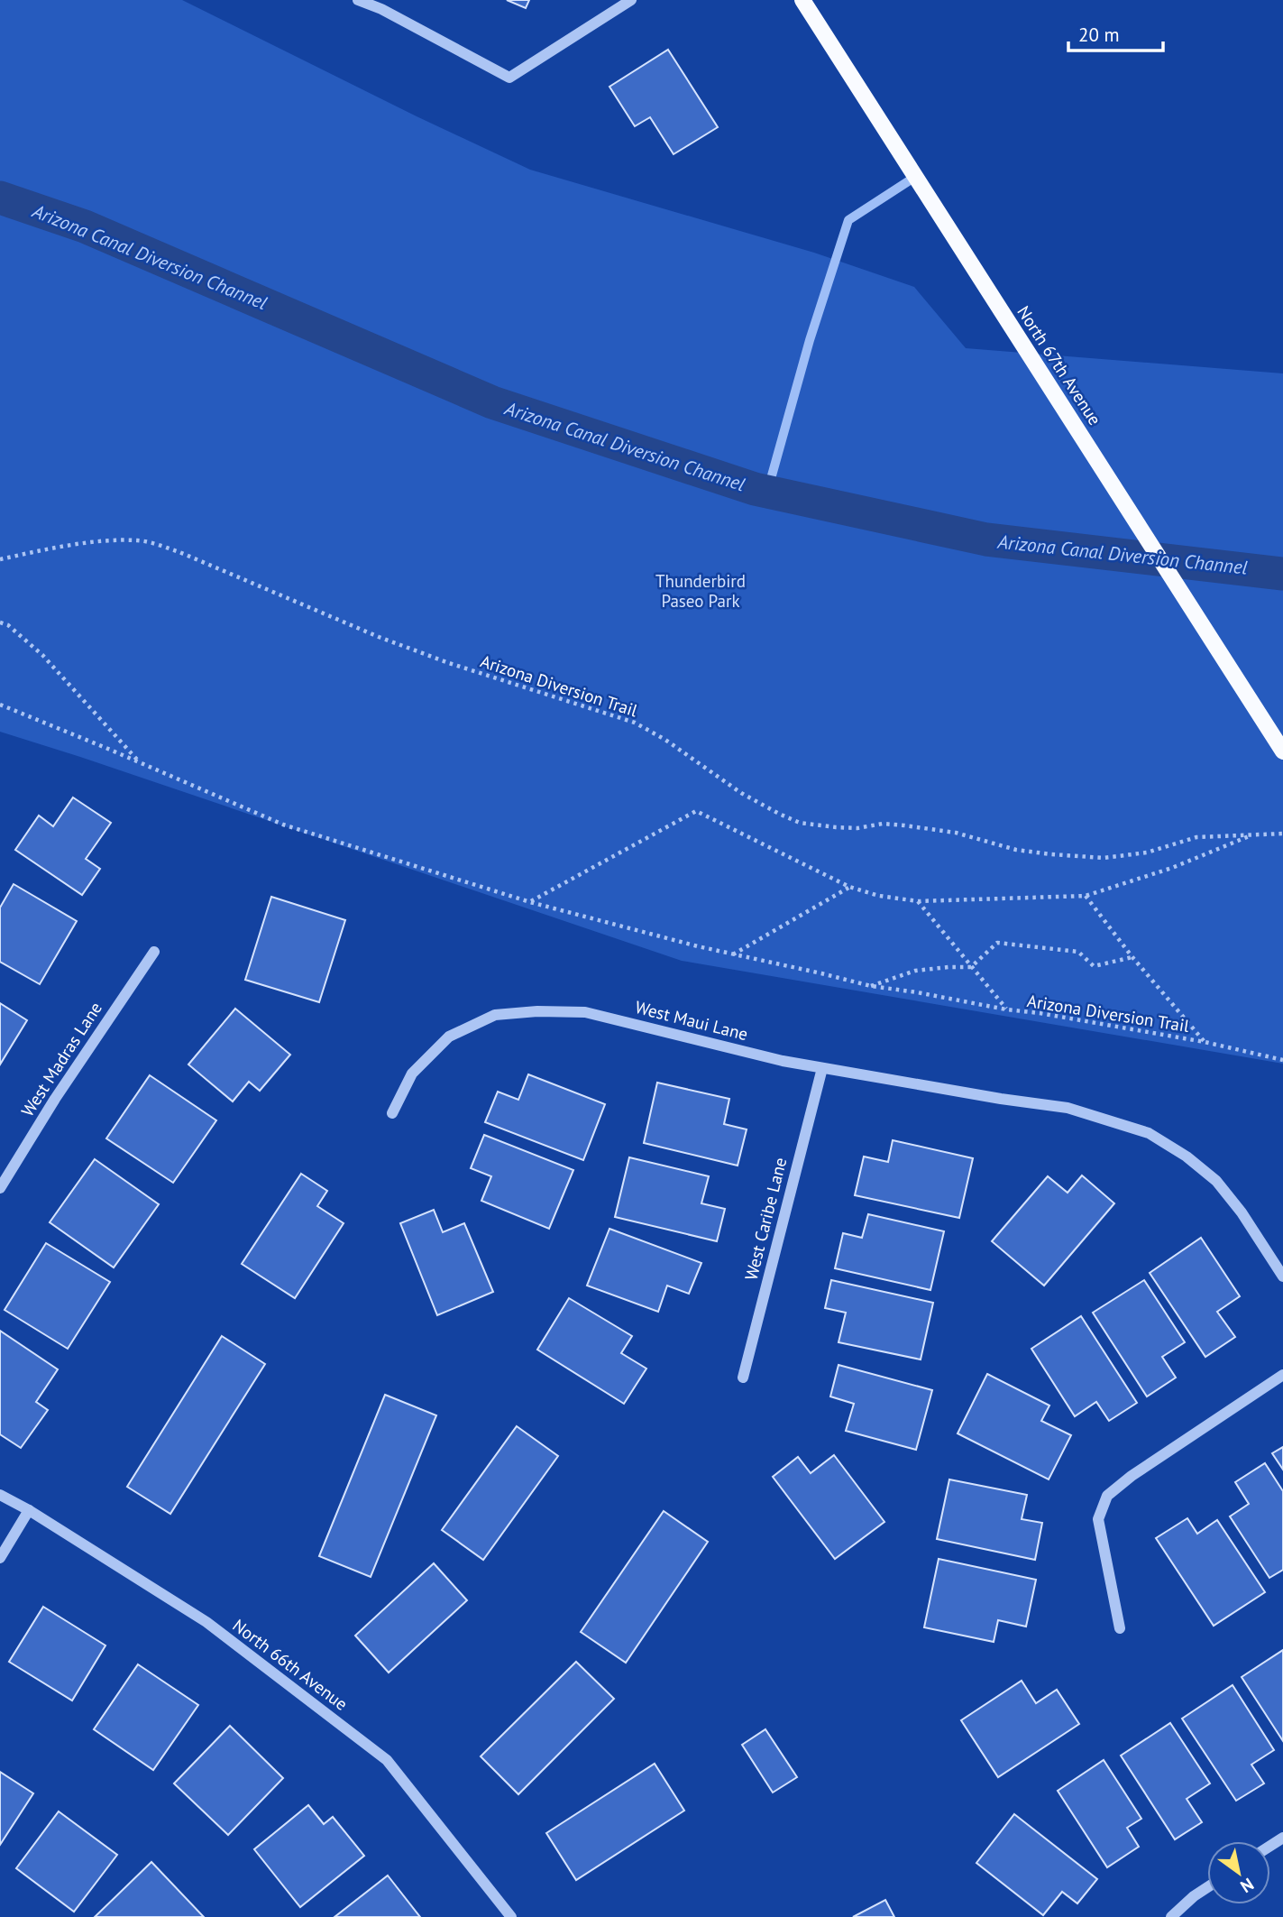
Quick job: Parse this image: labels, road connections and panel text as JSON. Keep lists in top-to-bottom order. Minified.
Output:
{"streets":{"main road":["North 67th Avenue"],"street":["West Maui Lane","West Madras Lane","West Caribe Lane","North 66th Avenue"],"path":["Arizona Diversion Trail"]},"crossings":[["West Maui Lane","West Caribe Lane"]],"water":["Arizona Canal Diversion Channel"],"parks":["Thunderbird Paseo Park"],"scale_bar":"20 m","north":"bottom right"}
